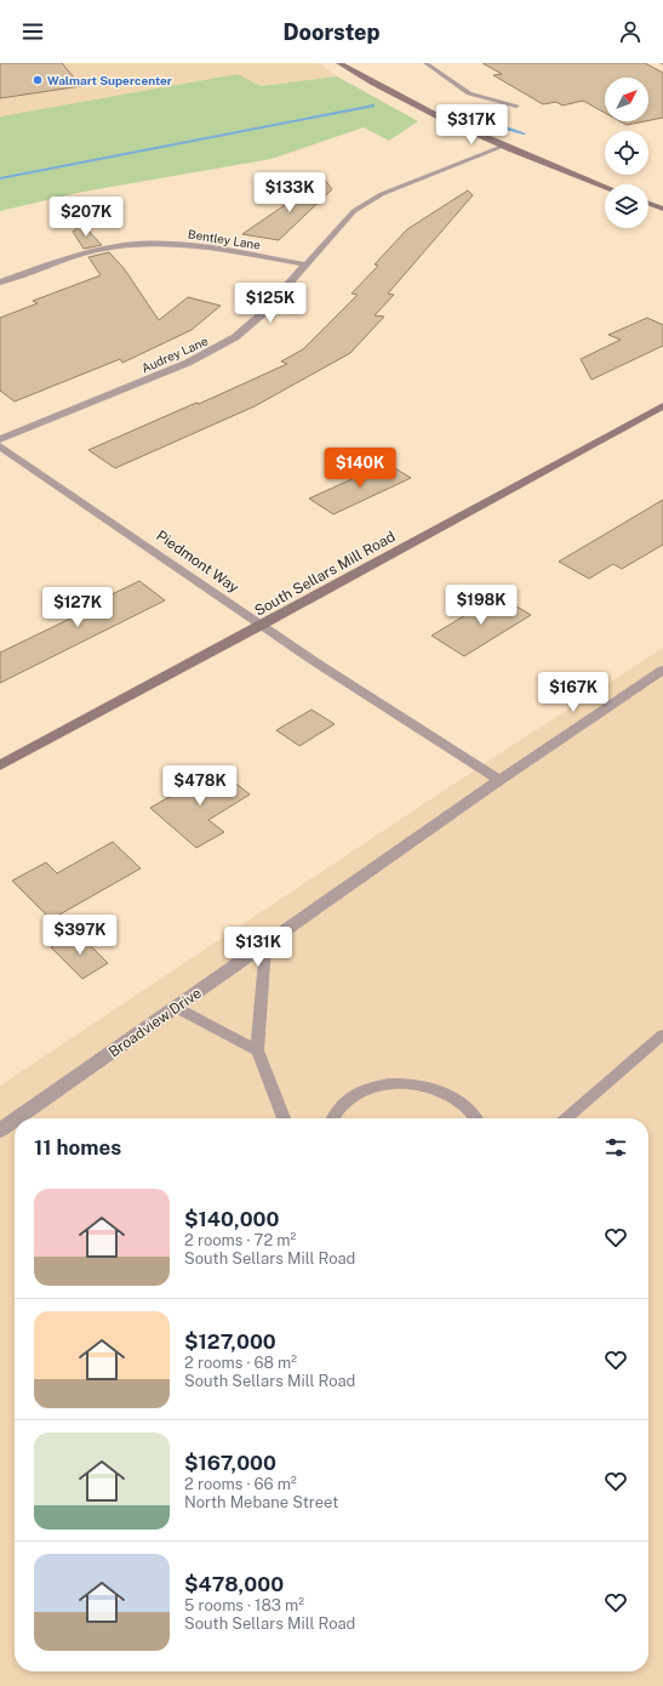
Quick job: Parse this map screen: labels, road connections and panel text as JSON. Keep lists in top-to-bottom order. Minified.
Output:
{"streets":{"main road":["South Sellars Mill Road"],"street":["Bentley Lane","Audrey Lane","Piedmont Way","Broadview Drive"]},"crossings":[["Bentley Lane","Audrey Lane"],["Piedmont Way","South Sellars Mill Road"],["Piedmont Way","Broadview Drive"]],"places":["Walmart Supercenter"],"north":"top right","page":{"header":"Doorstep","price":["$317K","$133K","$207K","$125K","$140K","$198K","$127K","$167K","$478K","$397K","$131K"],"heading":"11 homes","list":[{"name":"$140,000","note":"2 rooms · 72 m² · South Sellars Mill Road"},{"name":"$127,000","note":"2 rooms · 68 m² · South Sellars Mill Road"},{"name":"$167,000","note":"2 rooms · 66 m² · North Mebane Street"},{"name":"$478,000","note":"5 rooms · 183 m² · South Sellars Mill Road"}]}}
